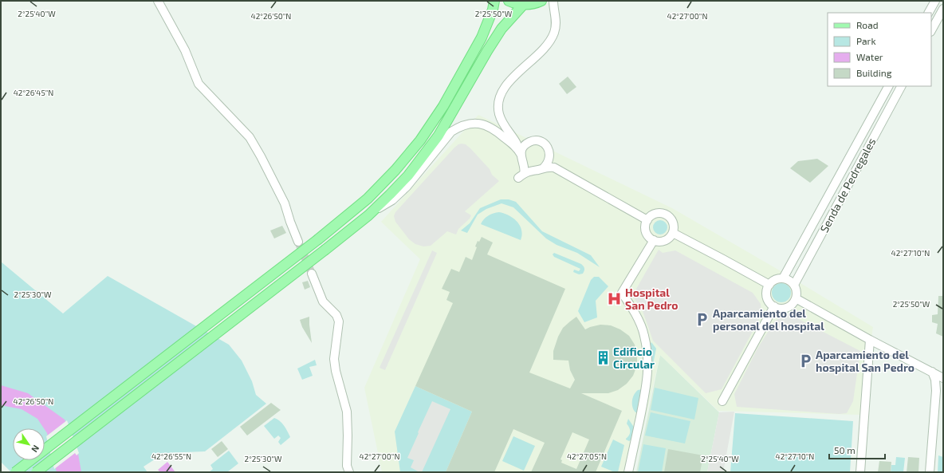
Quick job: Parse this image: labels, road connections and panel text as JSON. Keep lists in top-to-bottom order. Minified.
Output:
{"streets":{"street":["Senda de Pedregales"]},"places":{"hospital":["Hospital San Pedro"],"parking":["Aparcamiento del personal del hospital","Aparcamiento del hospital San Pedro"],"building":["Edificio Circular"]},"legend":["Road","Park","Water","Building"],"scale_bar":"50 m","north":"bottom right","coordinates":["2°25'40\"W","2°25'50\"W","42°26'50\"N","42°27'00\"N","42°26'45\"N","42°27'10\"N","2°25'30\"W","42°26'55\"N","42°27'05\"N"]}
